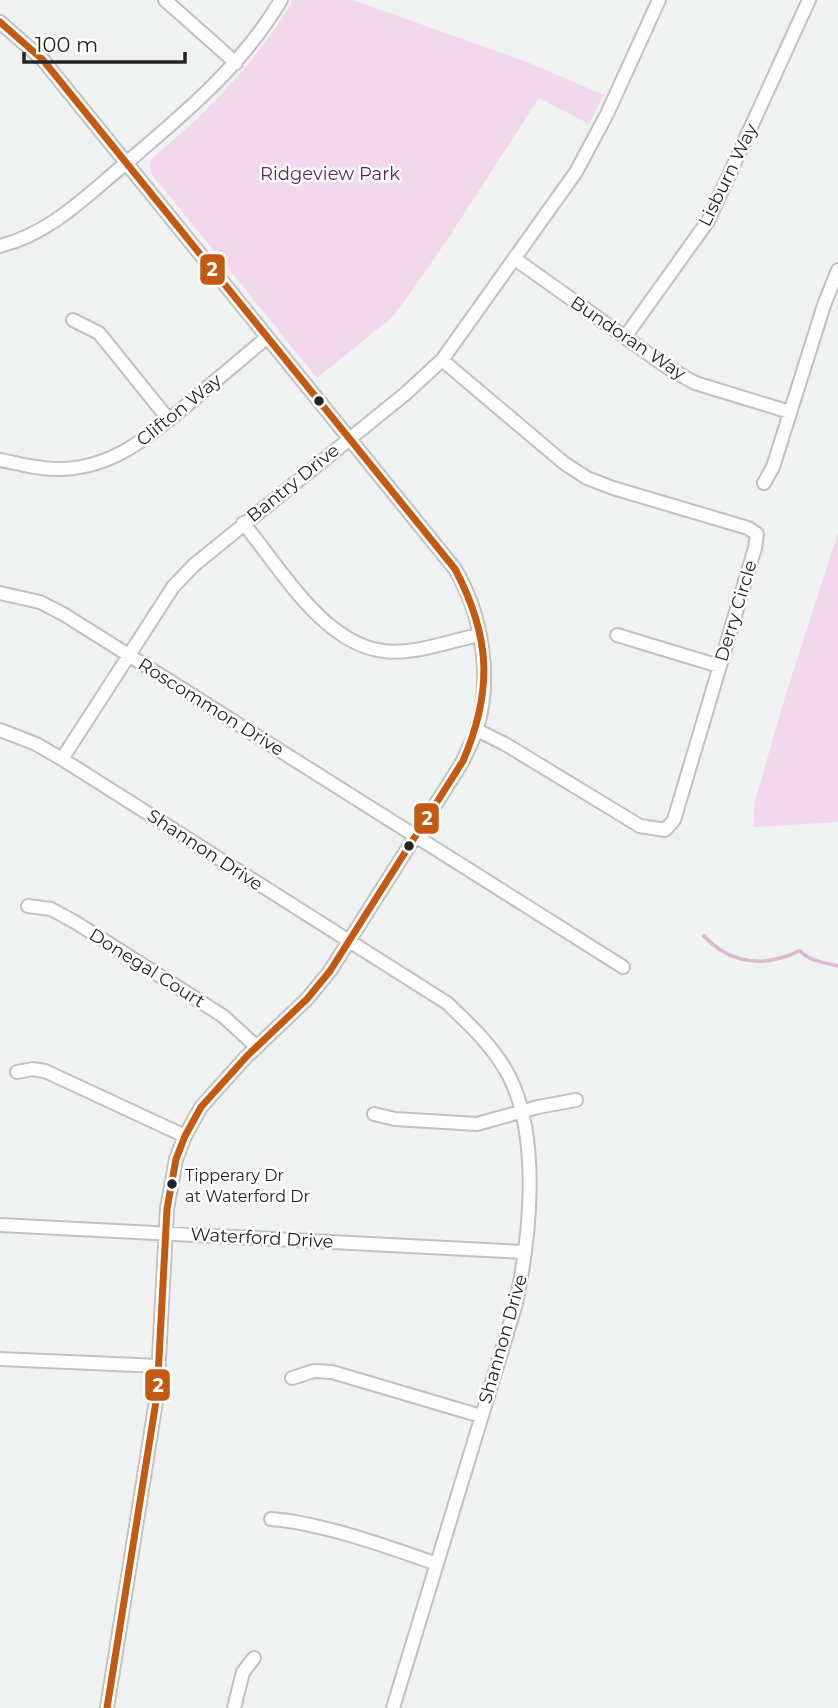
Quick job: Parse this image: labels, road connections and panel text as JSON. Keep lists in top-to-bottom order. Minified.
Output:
{"streets":{"street":["Lisburn Way","Bundoran Way","Clifton Way","Bantry Drive","Derry Circle","Roscommon Drive","Shannon Drive","Donegal Court","Waterford Drive"]},"crossings":[["Lisburn Way","Bundoran Way"],["Bundoran Way","Bantry Drive"],["Bantry Drive","Derry Circle"],["Bantry Drive","Roscommon Drive"],["Bantry Drive","Shannon Drive"],["Shannon Drive","Waterford Drive"]],"parks":["Ridgeview Park"],"places":["Tipperary Dr at Waterford Dr"],"lines":["transit line 2"],"scale_bar":"100 m"}
